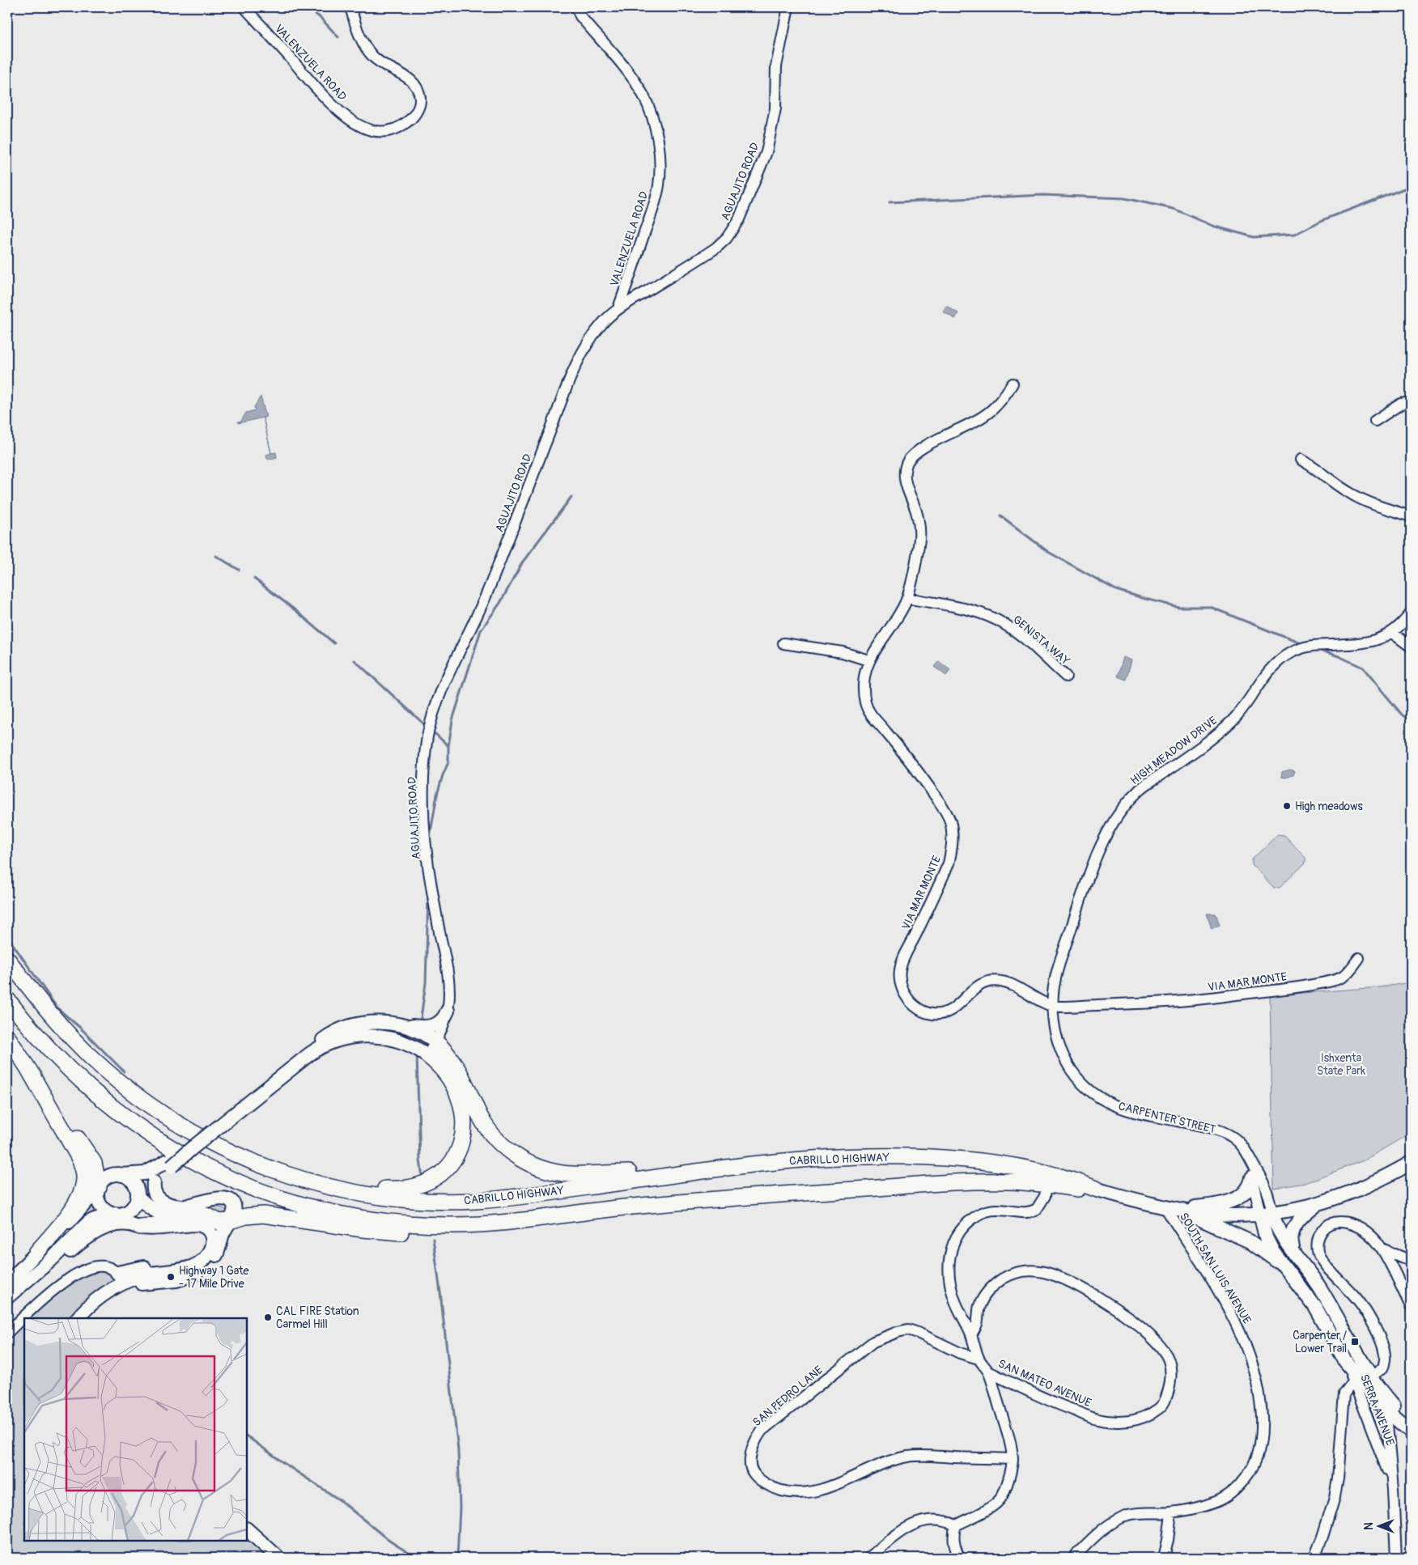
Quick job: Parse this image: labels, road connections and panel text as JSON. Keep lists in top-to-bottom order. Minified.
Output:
{"streets":{"highway":["CABRILLO HIGHWAY"],"main road":["CARPENTER STREET"],"street":["VALENZUELA ROAD","AGUAJITO ROAD","GENISTA WAY","HIGH MEADOW DRIVE","VIA MAR MONTE","SOUTH SAN LUIS AVENUE","SAN MATEO AVENUE","SAN PEDRO LANE","SERRA AVENUE"]},"crossings":[["VALENZUELA ROAD","AGUAJITO ROAD"],["GENISTA WAY","VIA MAR MONTE"],["HIGH MEADOW DRIVE","VIA MAR MONTE"],["HIGH MEADOW DRIVE","CARPENTER STREET"],["VIA MAR MONTE","CARPENTER STREET"],["CARPENTER STREET","CABRILLO HIGHWAY"],["CARPENTER STREET","SERRA AVENUE"],["CABRILLO HIGHWAY","SOUTH SAN LUIS AVENUE"]],"parks":["Ishxenta State Park"],"places":{"other":["High meadows","Highway 1 Gate - 17 Mile Drive","CAL FIRE Station Carmel Hill"],"transit":["Carpenter / Lower Trail"]},"north":"left"}
